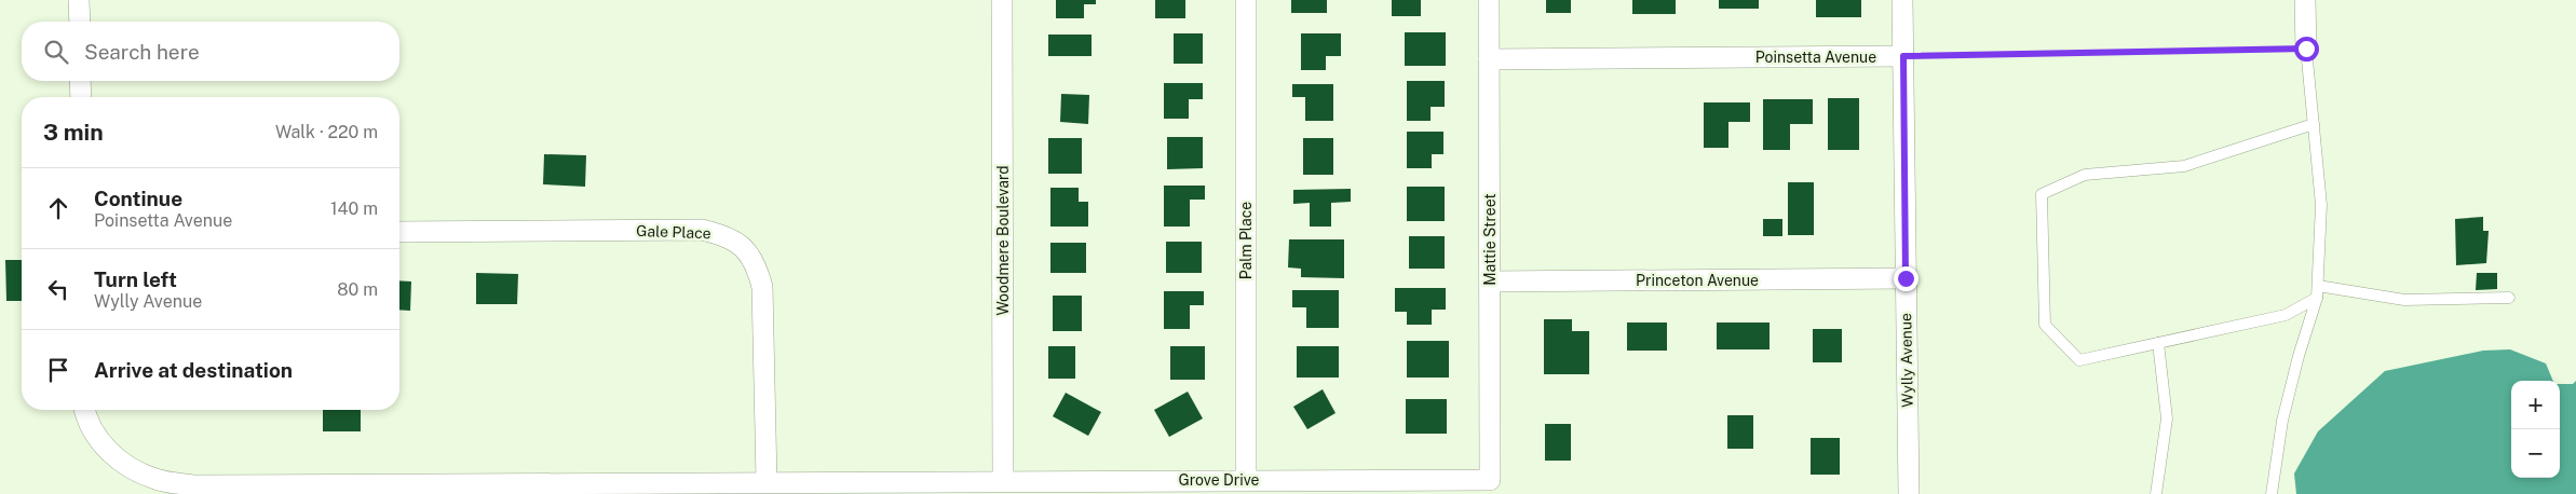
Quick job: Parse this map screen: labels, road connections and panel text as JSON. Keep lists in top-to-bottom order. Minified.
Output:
{"streets":{"street":["Poinsetta Avenue","Gale Place","Mattie Street","Woodmere Boulevard","Palm Place","Princeton Avenue","Wylly Avenue","Grove Drive"]},"crossings":[["Poinsetta Avenue","Mattie Street"],["Poinsetta Avenue","Wylly Avenue"],["Gale Place","Grove Drive"],["Mattie Street","Princeton Avenue"],["Mattie Street","Grove Drive"],["Woodmere Boulevard","Grove Drive"],["Palm Place","Grove Drive"],["Princeton Avenue","Wylly Avenue"]],"page":{"search":"Search here","heading":["3 min","Walk · 220 m"],"list":[["Continue","Poinsetta Avenue","140 m"],["Turn left","Wylly Avenue","80 m"],"Arrive at destination"],"map_buttons":["+","−"]}}
